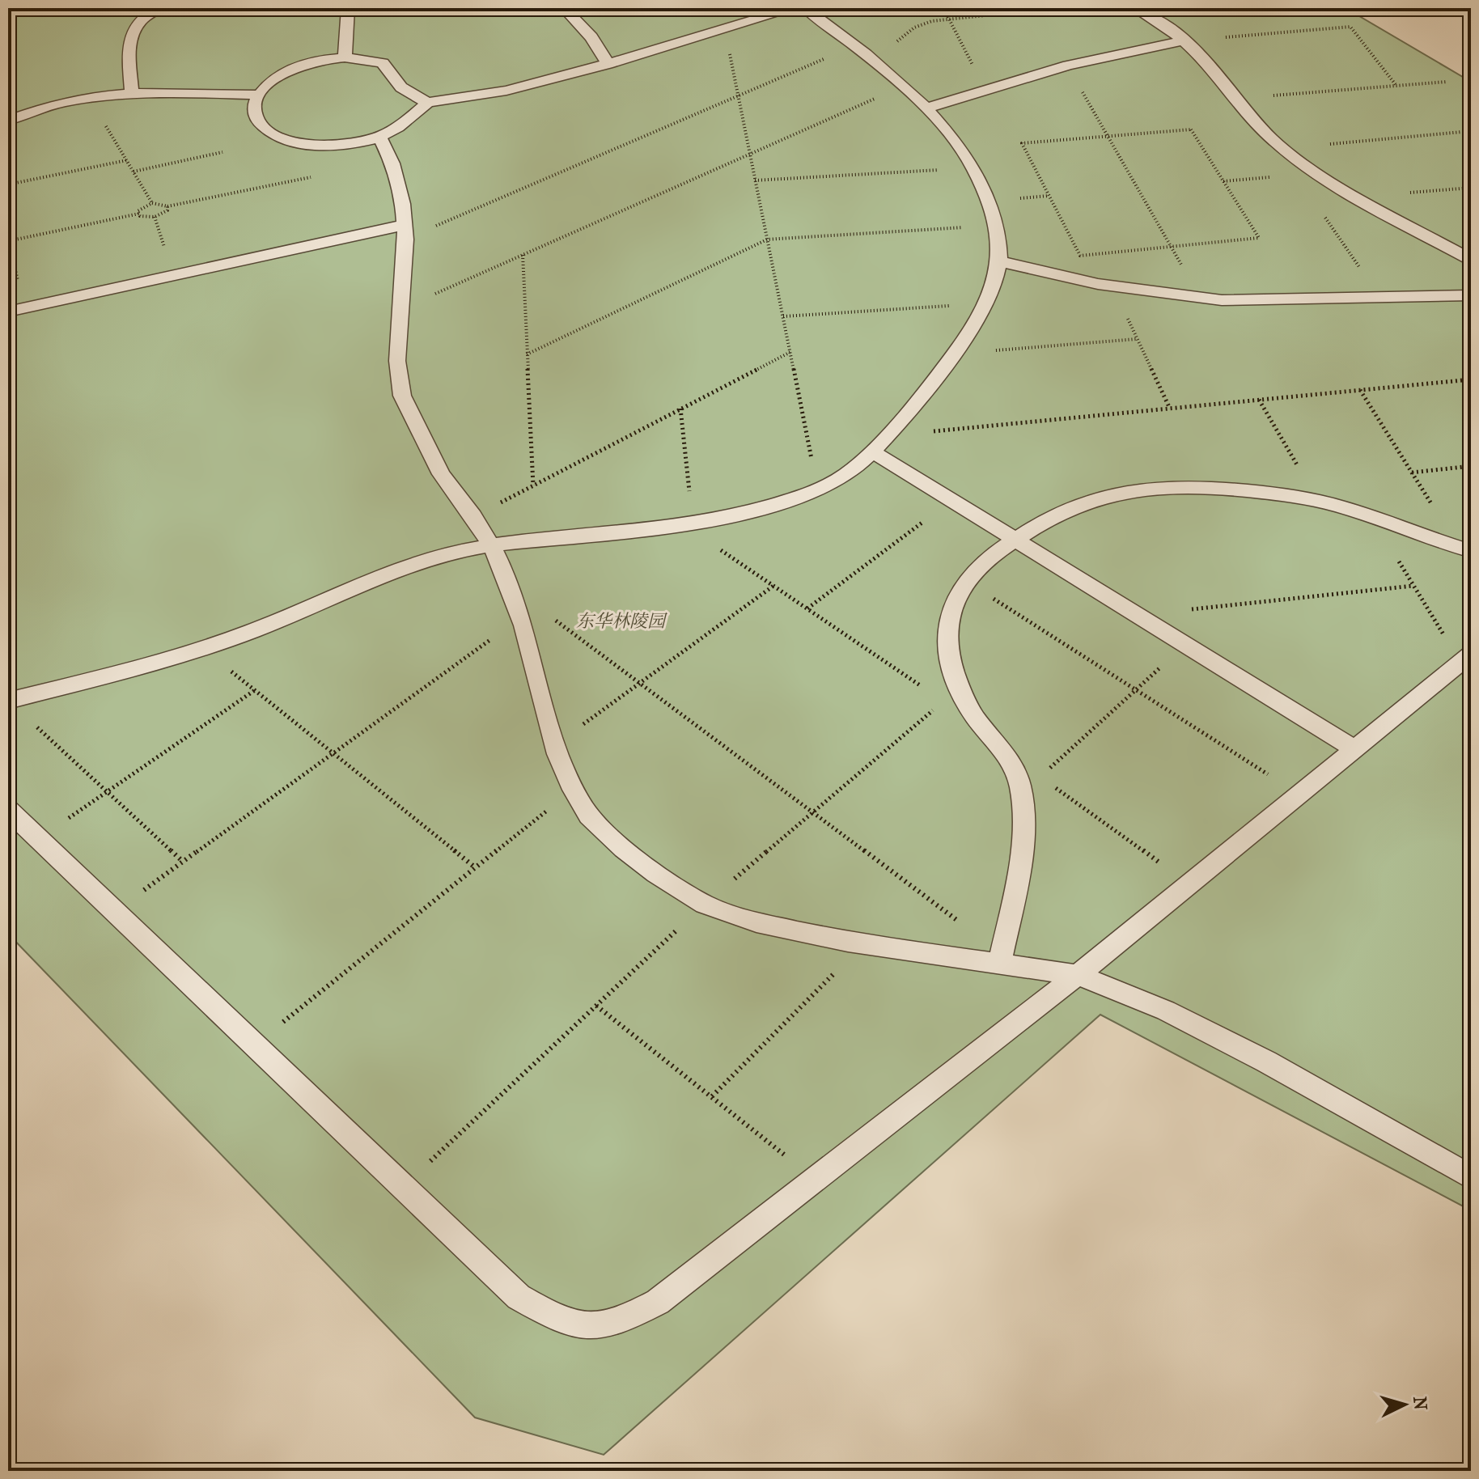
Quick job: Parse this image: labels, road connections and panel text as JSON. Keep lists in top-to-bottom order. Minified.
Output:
{"parks":["东华林陵园"],"north":"right"}
